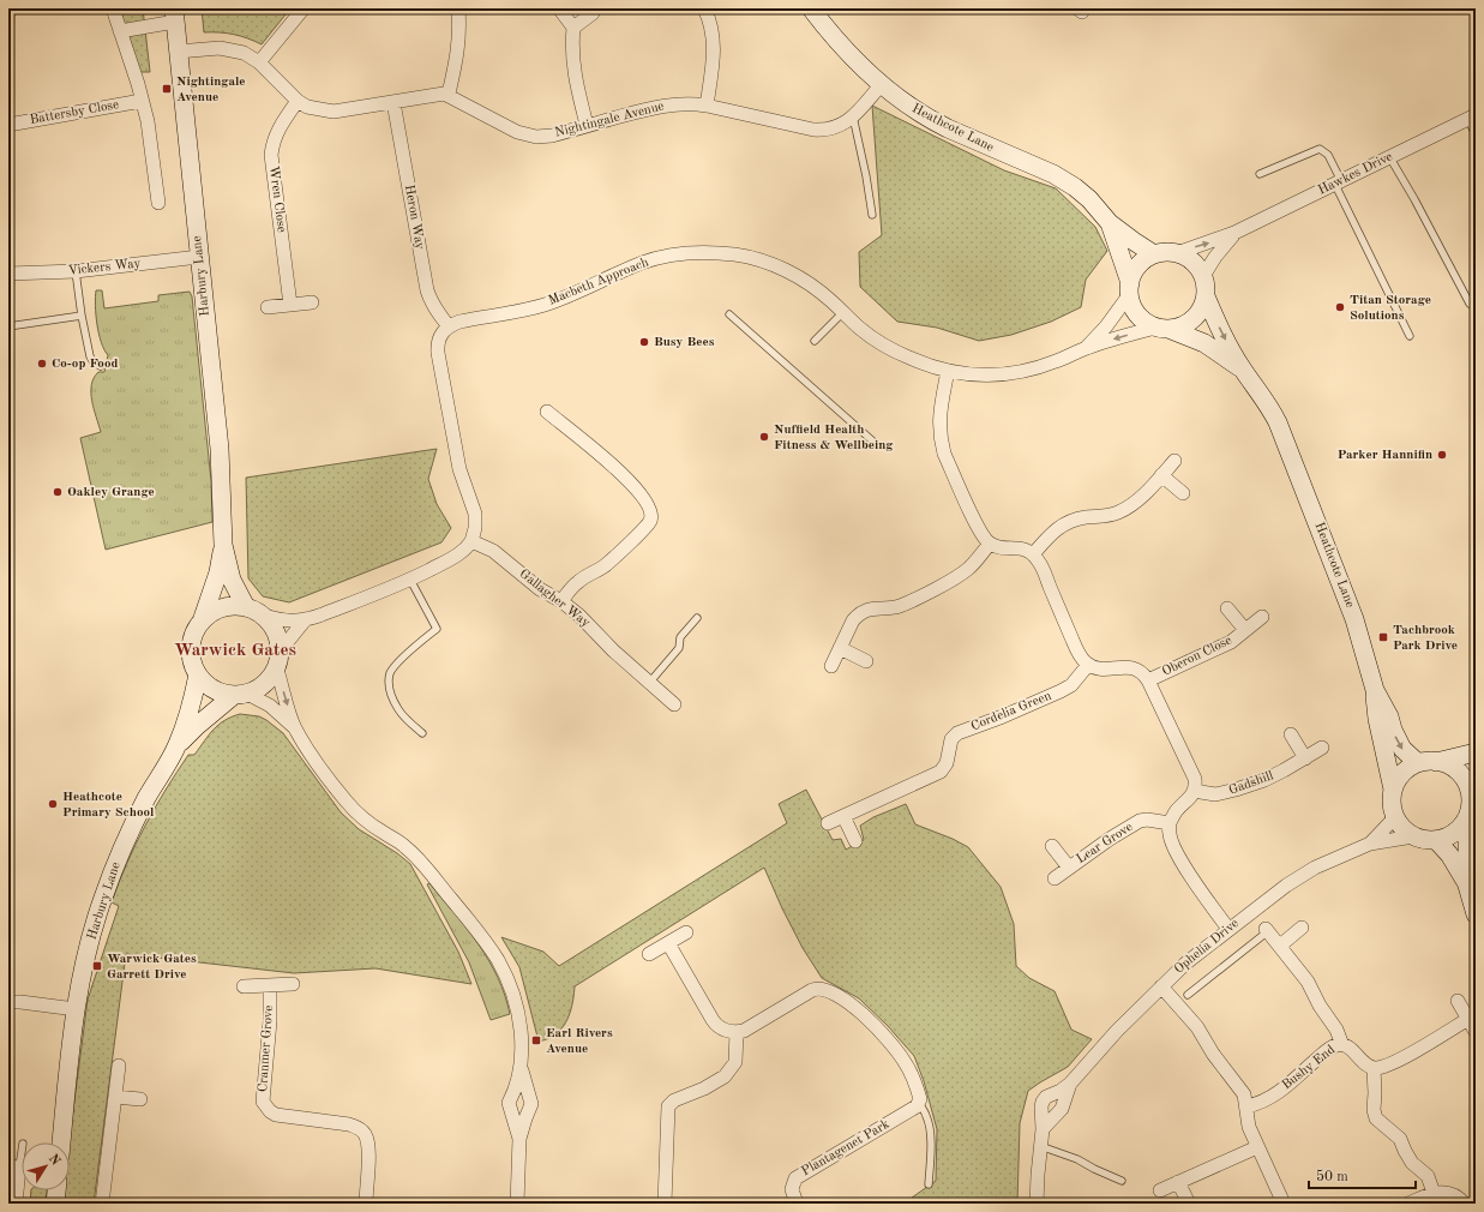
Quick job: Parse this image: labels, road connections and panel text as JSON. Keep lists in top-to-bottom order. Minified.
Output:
{"streets":{"street":["Battersby Close","Nightingale Avenue","Heathcote Lane","Hawkes Drive","Wren Close","Heron Way","Vickers Way","Harbury Lane","Macbeth Approach","Gallagher Way","Oberon Close","Cordelia Green","Gadshill","Lear Grove","Ophelia Drive","Cranmer Grove","Bushy End","Plantagenet Park"]},"crossings":[["Nightingale Avenue","Heathcote Lane"],["Heathcote Lane","Hawkes Drive"],["Heathcote Lane","Macbeth Approach"],["Heathcote Lane","Ophelia Drive"],["Hawkes Drive","Macbeth Approach"],["Heron Way","Macbeth Approach"],["Vickers Way","Harbury Lane"]],"districts":["Warwick Gates"],"places":{"transit":["Nightingale Avenue","Tachbrook Park Drive","Warwick Gates Garrett Drive","Earl Rivers Avenue"],"other":["Titan Storage Solutions","Busy Bees","Co-op Food","Nuffield Health Fitness & Wellbeing","Parker Hannifin","Oakley Grange","Heathcote Primary School"]},"scale_bar":"50 m","north":"top right"}
